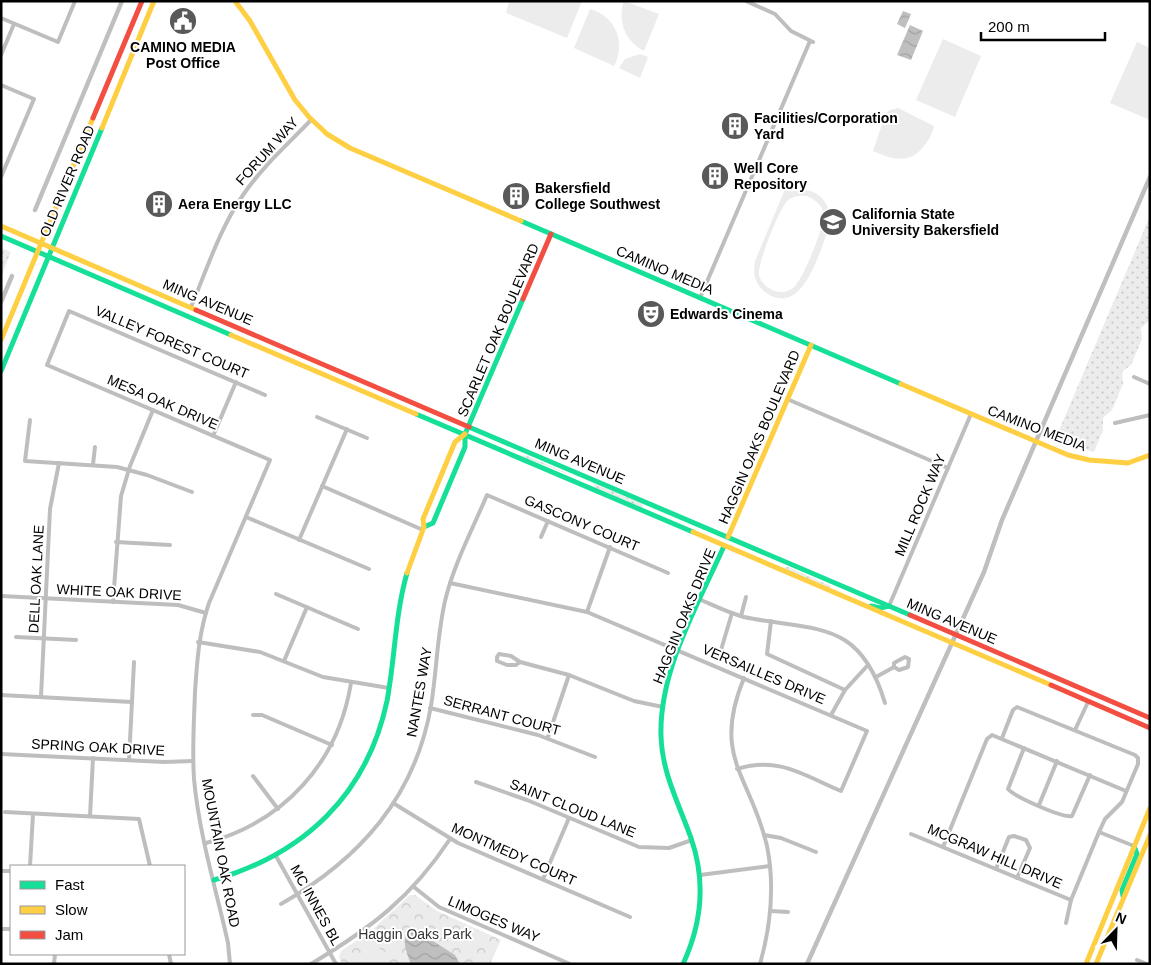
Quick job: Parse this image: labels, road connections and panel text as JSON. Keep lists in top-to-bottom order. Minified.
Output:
{"streets":{"main road":["OLD RIVER ROAD","CAMINO MEDIA","MING AVENUE","SCARLET OAK BOULEVARD","HAGGIN OAKS BOULEVARD","HAGGIN OAKS DRIVE"],"street":["FORUM WAY","VALLEY FOREST COURT","MESA OAK DRIVE","MILL ROCK WAY","GASCONY COURT","DELL OAK LANE","WHITE OAK DRIVE","VERSAILLES DRIVE","NANTES WAY","SERRANT COURT","SPRING OAK DRIVE","SAINT CLOUD LANE","MOUNTAIN OAK ROAD","MONTMEDY COURT","MCGRAW HILL DRIVE","MC INNES BL","LIMOGES WAY"]},"crossings":[["FORUM WAY","CAMINO MEDIA"],["FORUM WAY","MING AVENUE"],["OLD RIVER ROAD","MING AVENUE"],["CAMINO MEDIA","SCARLET OAK BOULEVARD"],["CAMINO MEDIA","HAGGIN OAKS BOULEVARD"],["CAMINO MEDIA","MILL ROCK WAY"],["MING AVENUE","SCARLET OAK BOULEVARD"],["MING AVENUE","HAGGIN OAKS BOULEVARD"],["MING AVENUE","MILL ROCK WAY"],["MING AVENUE","HAGGIN OAKS DRIVE"],["SCARLET OAK BOULEVARD","MOUNTAIN OAK ROAD"],["SCARLET OAK BOULEVARD","MC INNES BL"],["VALLEY FOREST COURT","MESA OAK DRIVE"],["MESA OAK DRIVE","MOUNTAIN OAK ROAD"],["HAGGIN OAKS BOULEVARD","HAGGIN OAKS DRIVE"],["GASCONY COURT","NANTES WAY"],["DELL OAK LANE","WHITE OAK DRIVE"],["WHITE OAK DRIVE","MOUNTAIN OAK ROAD"],["HAGGIN OAKS DRIVE","VERSAILLES DRIVE"],["HAGGIN OAKS DRIVE","SAINT CLOUD LANE"],["VERSAILLES DRIVE","NANTES WAY"],["NANTES WAY","SERRANT COURT"],["NANTES WAY","MONTMEDY COURT"],["NANTES WAY","MC INNES BL"],["SPRING OAK DRIVE","MOUNTAIN OAK ROAD"]],"parks":["Haggin Oaks Park"],"places":{"public building":["CAMINO MEDIA Post Office"],"building":["Facilities/Corporation Yard","Well Core Repository","Bakersfield College Southwest","Aera Energy LLC"],"school or university":["California State University Bakersfield"],"theatre":["Edwards Cinema"]},"legend":["Fast","Slow","Jam"],"scale_bar":"200 m","north":"top right"}
